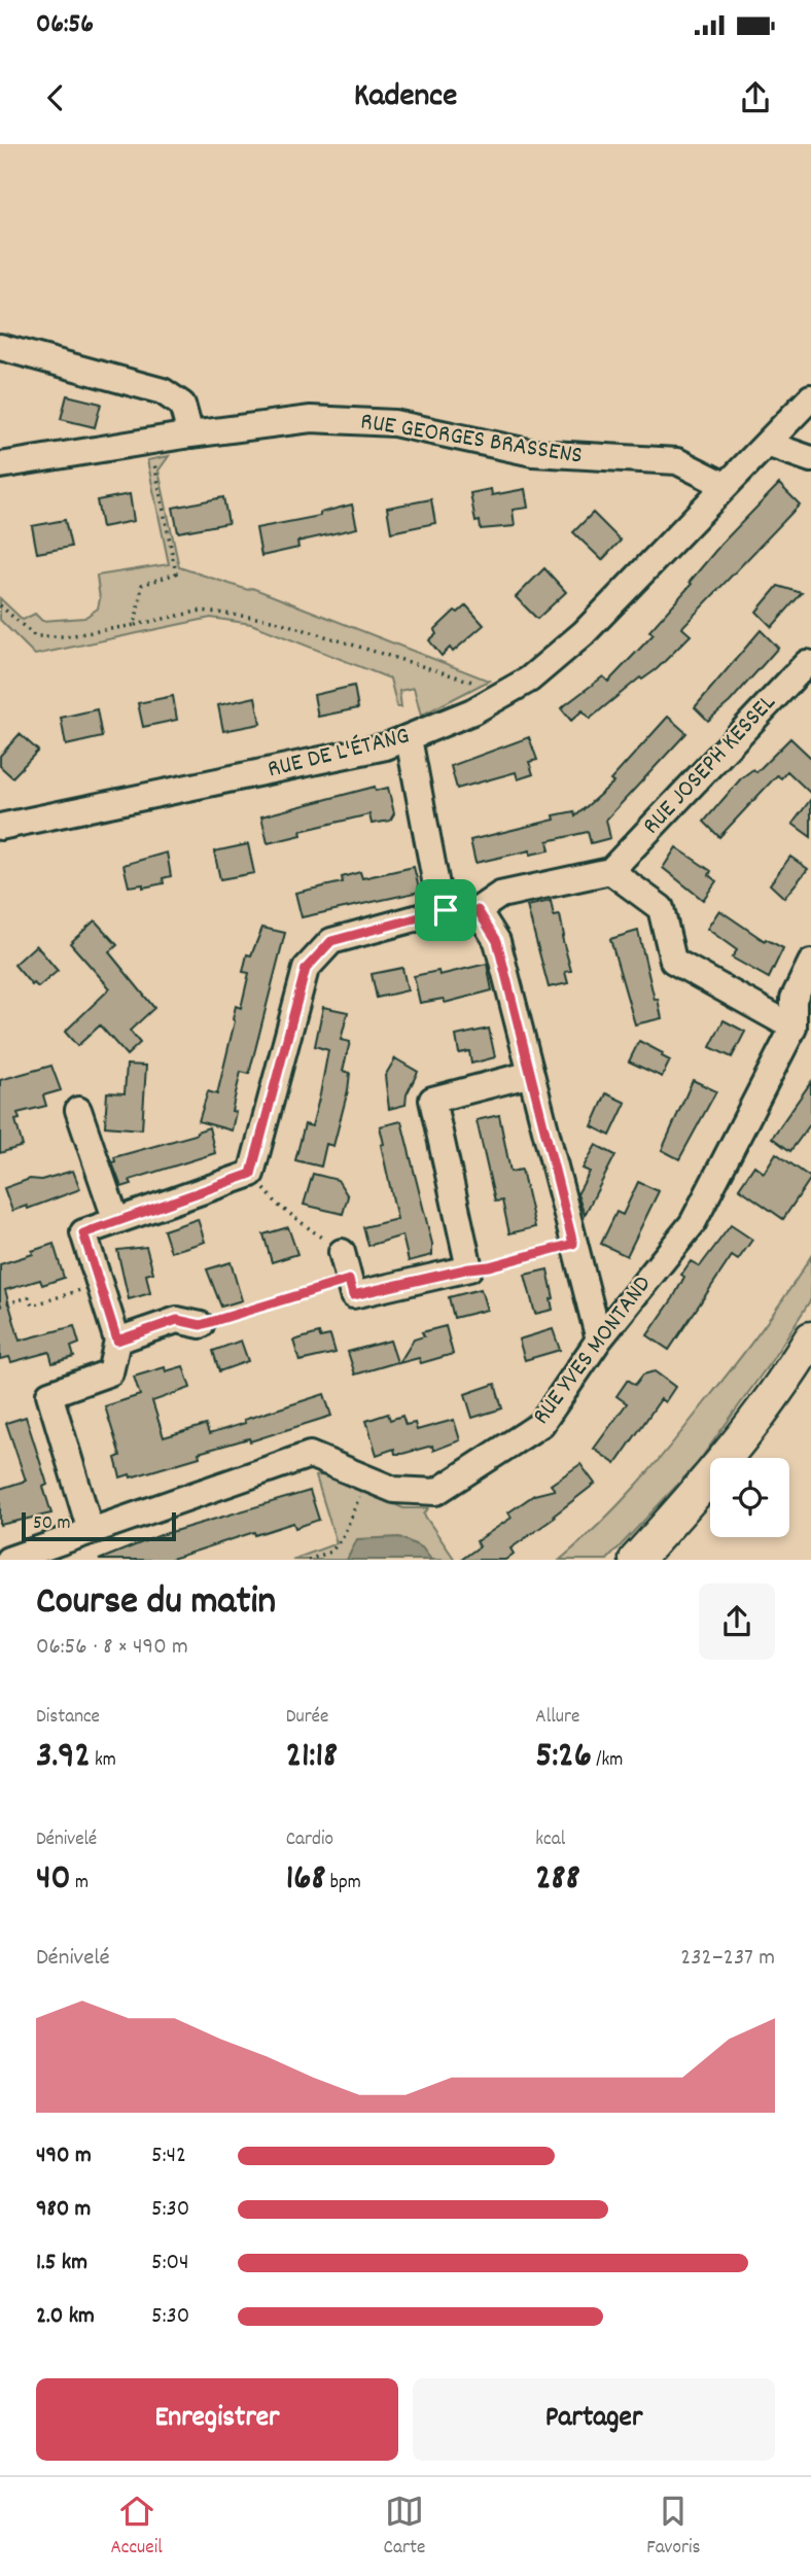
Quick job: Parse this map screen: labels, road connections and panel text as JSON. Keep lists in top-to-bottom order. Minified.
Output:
{"streets":{"street":["RUE GEORGES BRASSENS","RUE DE L'ÉTANG","RUE JOSEPH KESSEL","RUE YVES MONTAND"]},"crossings":[["RUE GEORGES BRASSENS","RUE DE L'ÉTANG"]],"scale_bar":"50 m","page":{"status":"06:56","header":"Kadence","scale":"50 m","heading":["Course du matin","06:56 · 8 × 490 m"],"stats":[["Distance","3.92 km"],["Durée","21:18"],["Allure","5:26 /km"],["Dénivelé","40 m"],["Cardio","168 bpm"],["kcal","288"]],"chart":["Dénivelé","232–237 m"],"list":[{"name":"490 m","note":"5:42"},{"name":"980 m","note":"5:30"},{"name":"1.5 km","note":"5:04"},{"name":"2.0 km","note":"5:30"}],"buttons":["Enregistrer","Partager"],"tabs":["Accueil","Carte","Favoris"]}}
